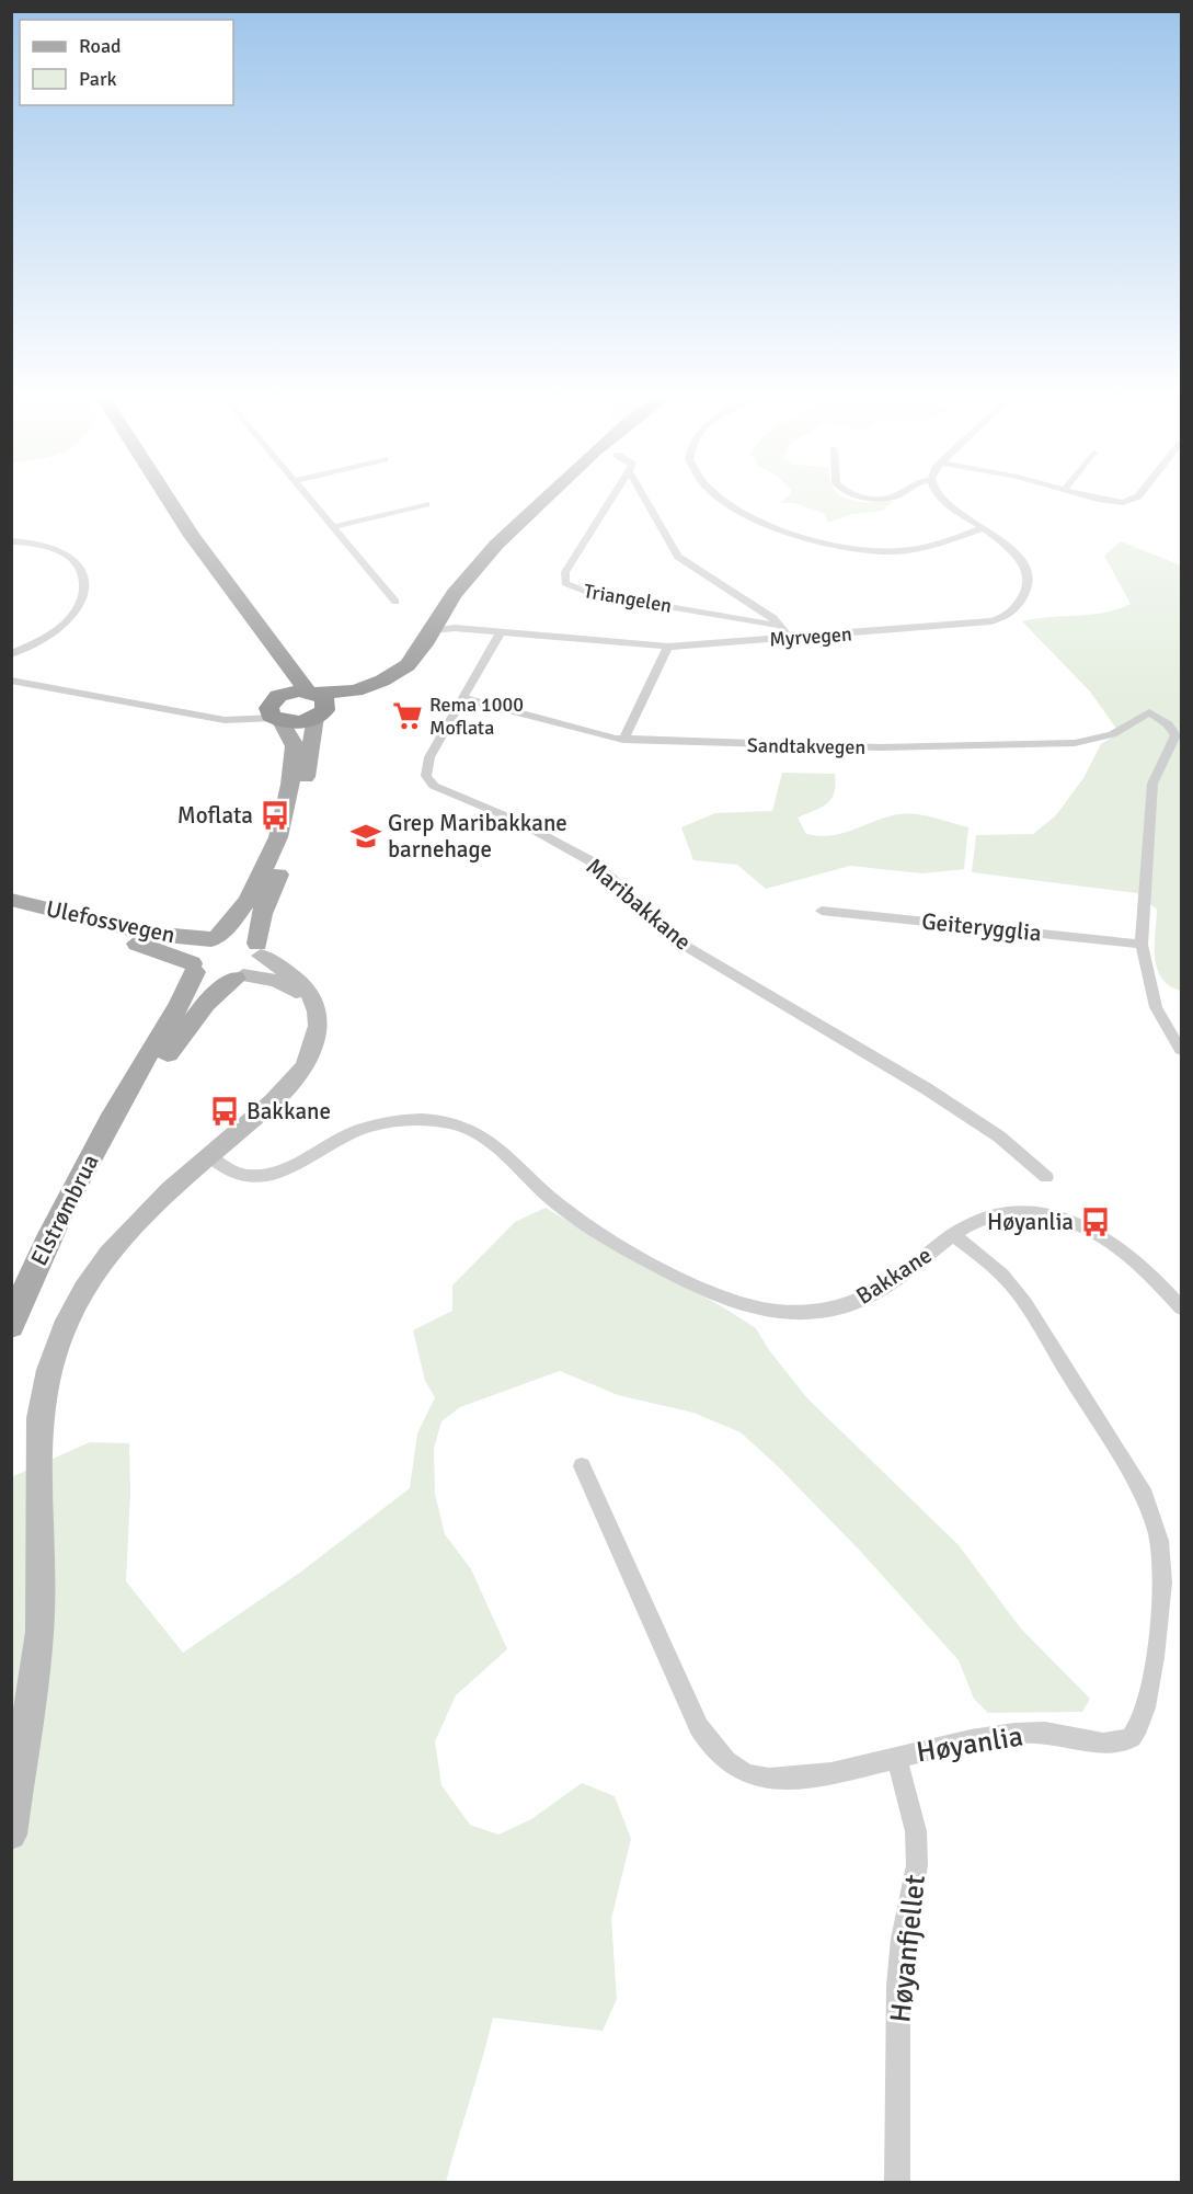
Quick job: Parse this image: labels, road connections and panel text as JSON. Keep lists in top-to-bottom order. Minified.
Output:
{"streets":{"main road":["Ulefossvegen","Elstrømbrua"],"street":["Triangelen","Myrvegen","Sandtakvegen","Maribakkane","Geiterygglia","Bakkane","Høyanlia","Høyanfjellet"]},"crossings":[["Triangelen","Myrvegen"],["Myrvegen","Maribakkane"],["Sandtakvegen","Maribakkane"],["Sandtakvegen","Geiterygglia"],["Ulefossvegen","Elstrømbrua"],["Bakkane","Høyanlia"],["Høyanlia","Høyanfjellet"]],"places":{"supermarket":["Rema 1000 Moflata"],"bus stop":["Moflata","Bakkane","Høyanlia"],"school or university":["Grep Maribakkane barnehage"]},"legend":["Road","Park"]}
